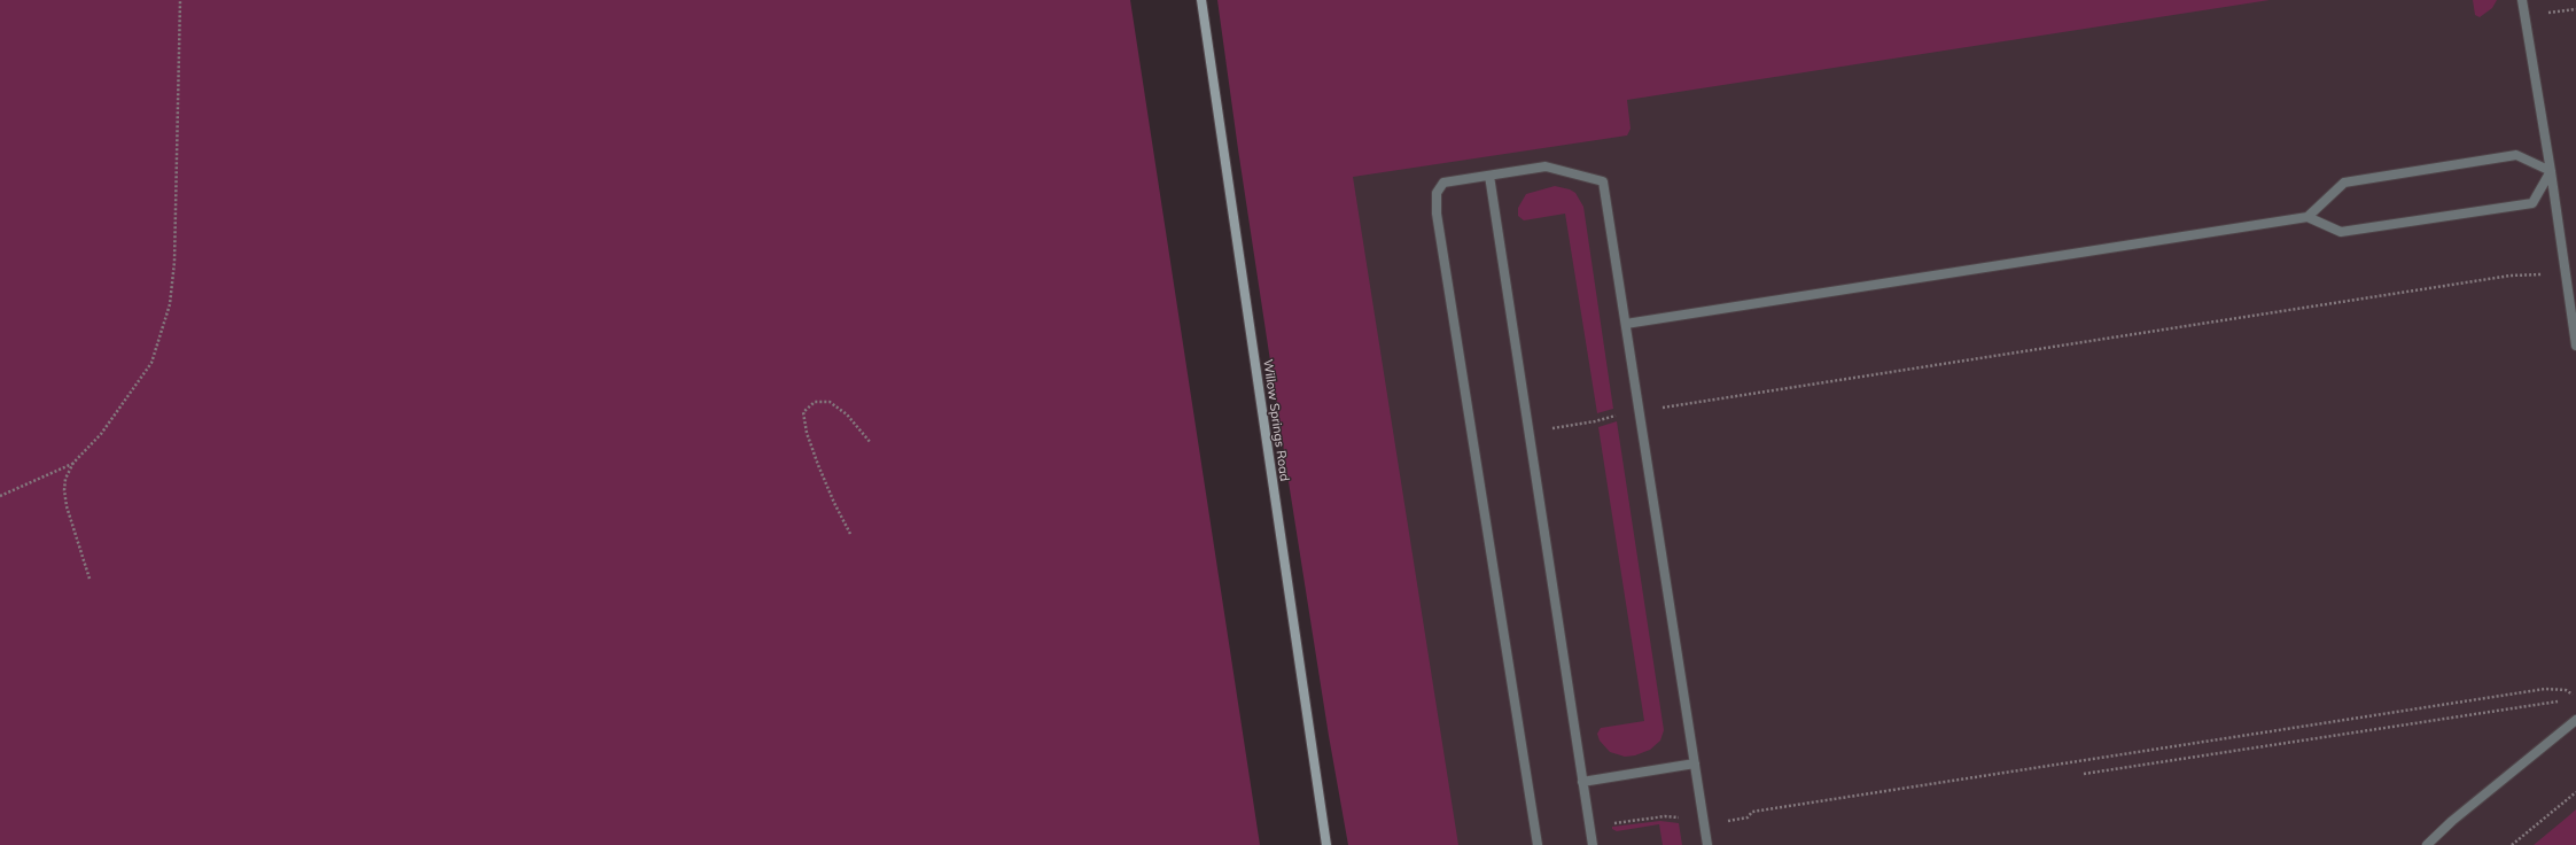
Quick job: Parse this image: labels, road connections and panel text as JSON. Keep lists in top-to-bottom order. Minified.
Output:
{"streets":{"main road":["Willow Springs Road"]}}
